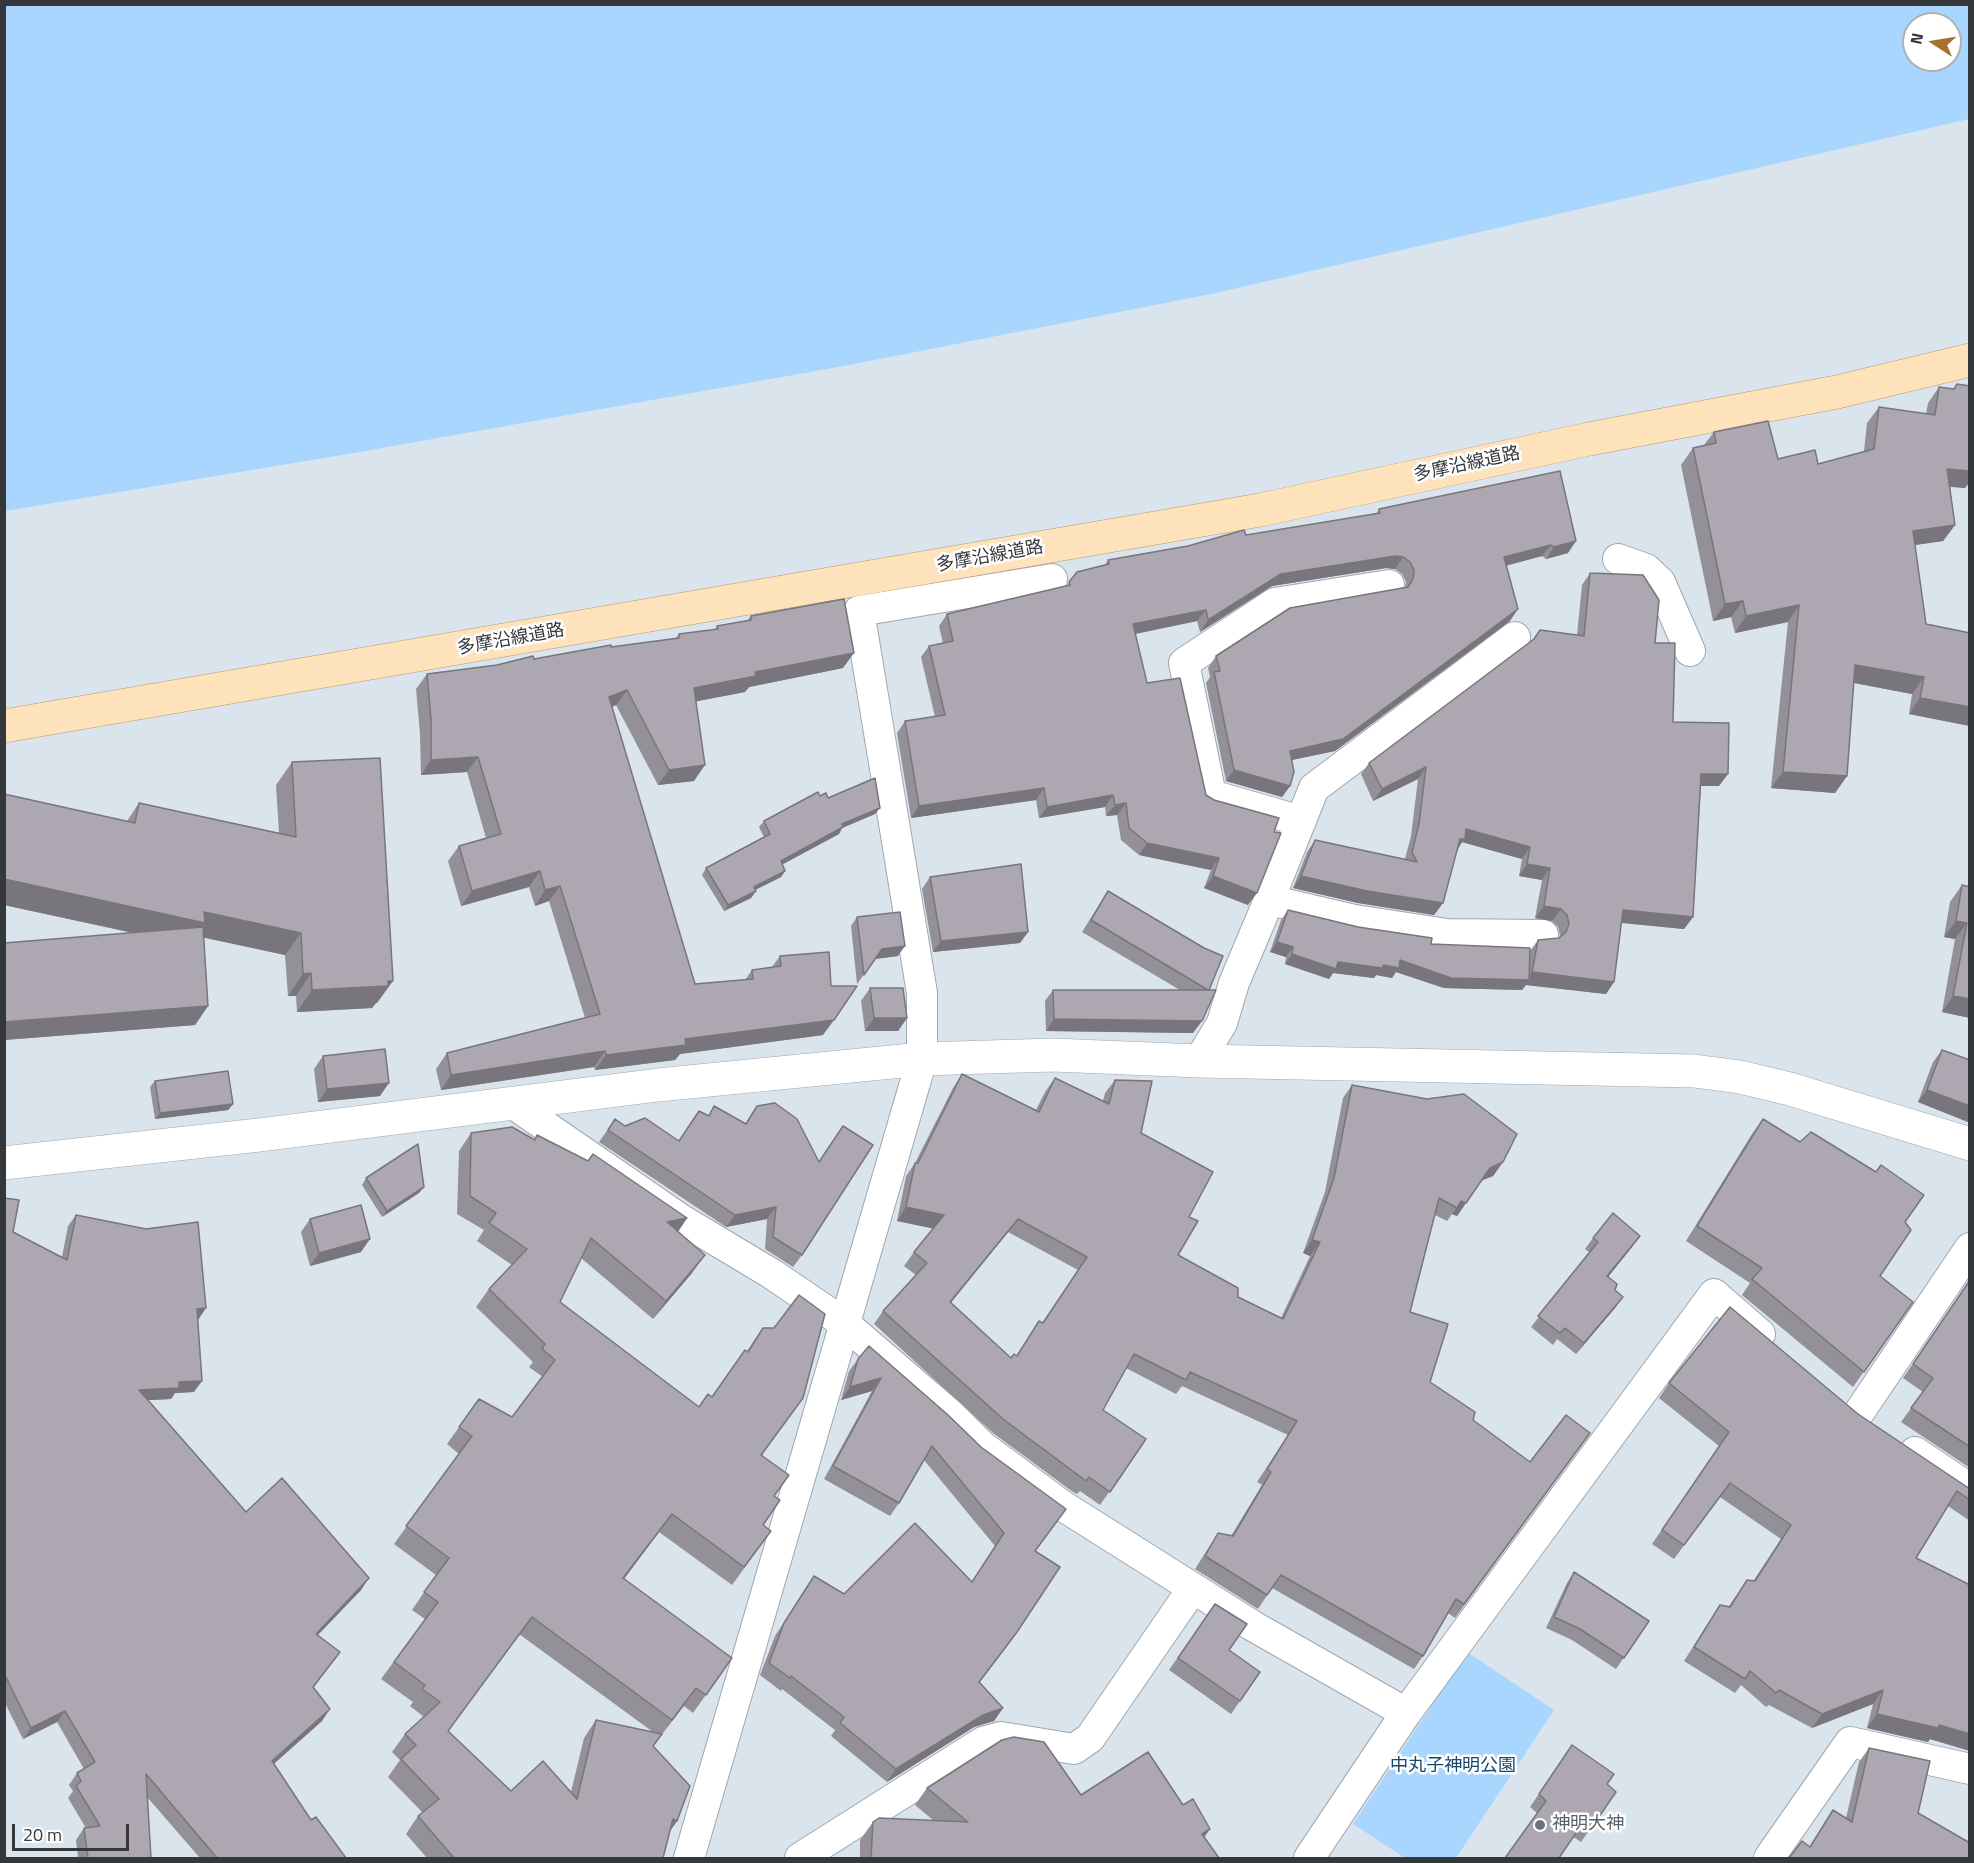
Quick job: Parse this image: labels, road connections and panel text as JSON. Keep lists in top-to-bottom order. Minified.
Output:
{"streets":{"main road":["多摩沿線道路"]},"parks":["中丸子神明公園"],"places":["神明大神"],"scale_bar":"20 m","north":"left"}
